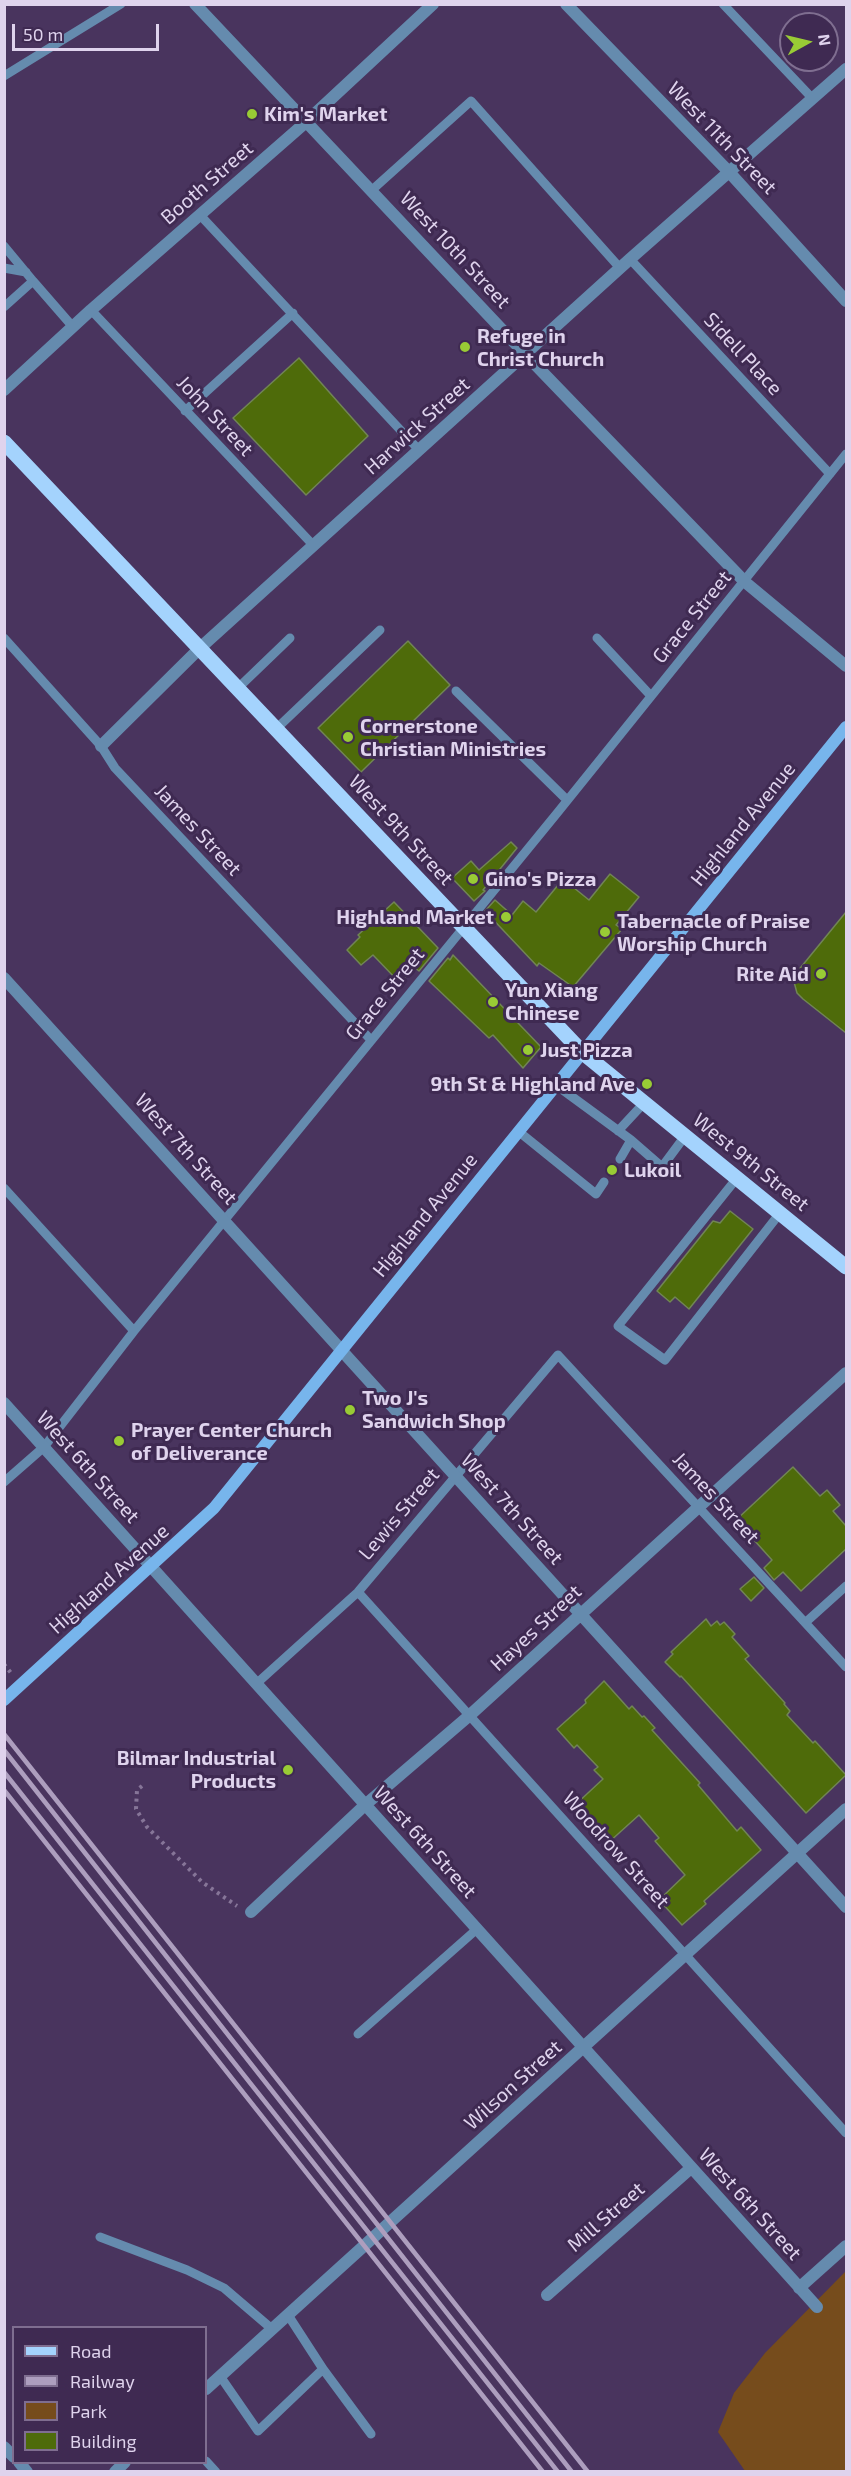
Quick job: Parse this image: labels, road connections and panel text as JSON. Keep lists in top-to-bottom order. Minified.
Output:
{"streets":{"main road":["Highland Avenue","West 9th Street"],"street":["West 11th Street","Booth Street","West 10th Street","Harwick Street","West 7th Street","West 6th Street","Hayes Street","Wilson Street","Mill Street"],"lane":["Sidell Place","John Street","Grace Street","James Street","Lewis Street","Woodrow Street"]},"crossings":[["West 11th Street","Harwick Street"],["Booth Street","West 10th Street"],["Booth Street","John Street"],["West 10th Street","Harwick Street"],["West 10th Street","Grace Street"],["Sidell Place","Harwick Street"],["Sidell Place","Grace Street"],["John Street","Harwick Street"],["Harwick Street","James Street"],["Harwick Street","West 9th Street"],["Grace Street","James Street"],["Grace Street","West 9th Street"],["Grace Street","West 7th Street"],["Grace Street","West 6th Street"],["Highland Avenue","West 9th Street"],["Highland Avenue","West 7th Street"],["Highland Avenue","West 6th Street"],["James Street","Lewis Street"],["James Street","Hayes Street"],["West 7th Street","Lewis Street"],["West 7th Street","Hayes Street"],["West 7th Street","Wilson Street"],["West 6th Street","Lewis Street"],["West 6th Street","Hayes Street"],["West 6th Street","Wilson Street"],["West 6th Street","Mill Street"],["Lewis Street","Woodrow Street"],["Hayes Street","Woodrow Street"],["Woodrow Street","Wilson Street"]],"places":["Kim's Market","Refuge in Christ Church","Cornerstone Christian Ministries","Gino's Pizza","Highland Market","Tabernacle of Praise Worship Church","Rite Aid","Yun Xiang Chinese","Just Pizza","9th St & Highland Ave","Lukoil","Two J's Sandwich Shop","Prayer Center Church of Deliverance","Bilmar Industrial Products"],"legend":["Road","Railway","Park","Building"],"scale_bar":"50 m","north":"right"}
